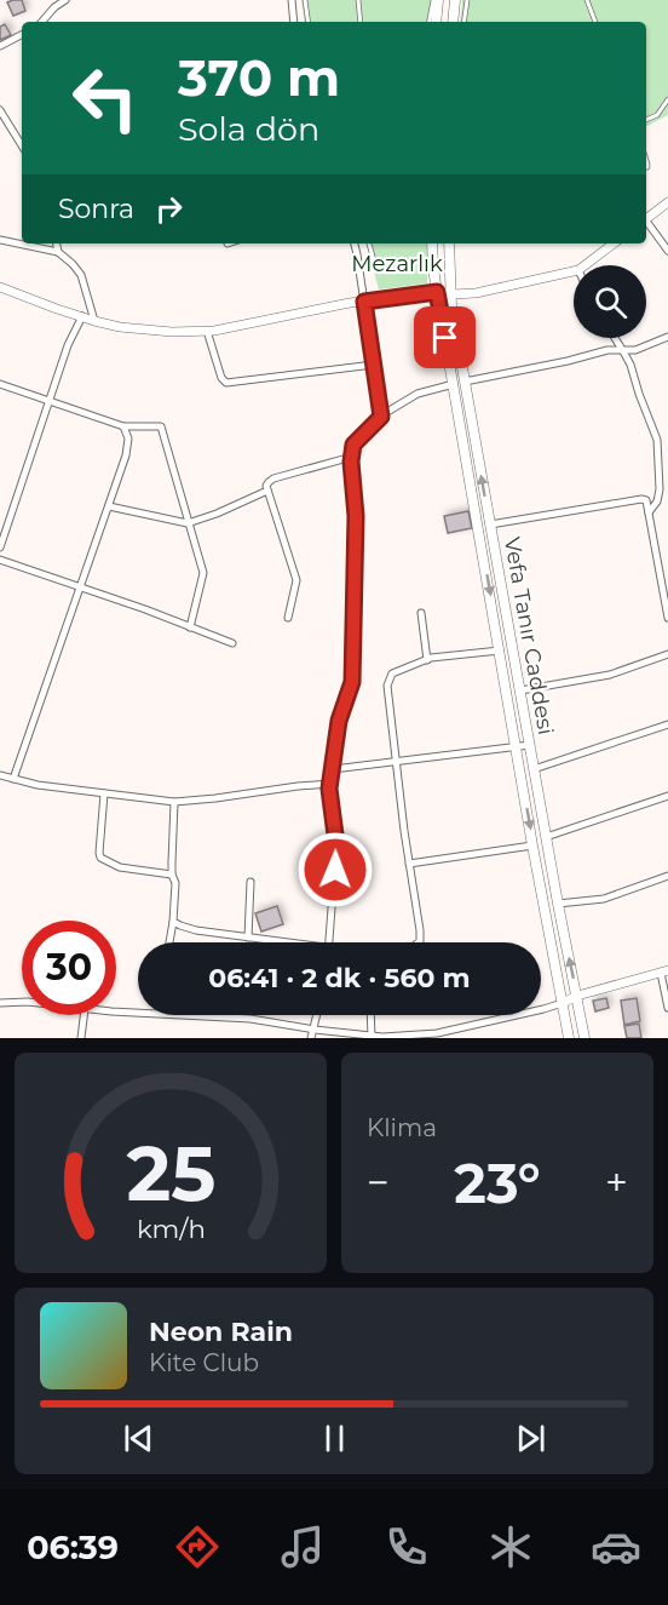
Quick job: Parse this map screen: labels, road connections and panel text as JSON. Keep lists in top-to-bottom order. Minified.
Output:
{"streets":{"main road":["Vefa Tanır Caddesi"]},"parks":["Mezarlık"],"page":{"turn":["370 m","Sola dön"],"then":"Sonra","limit":"30","trip":"06:41 · 2 dk · 560 m","tile":"Klima","heat":["−","23°","+"],"song":["Neon Rain","Kite Club"],"tabs":"06:39","gauge":["25","km/h"]}}
